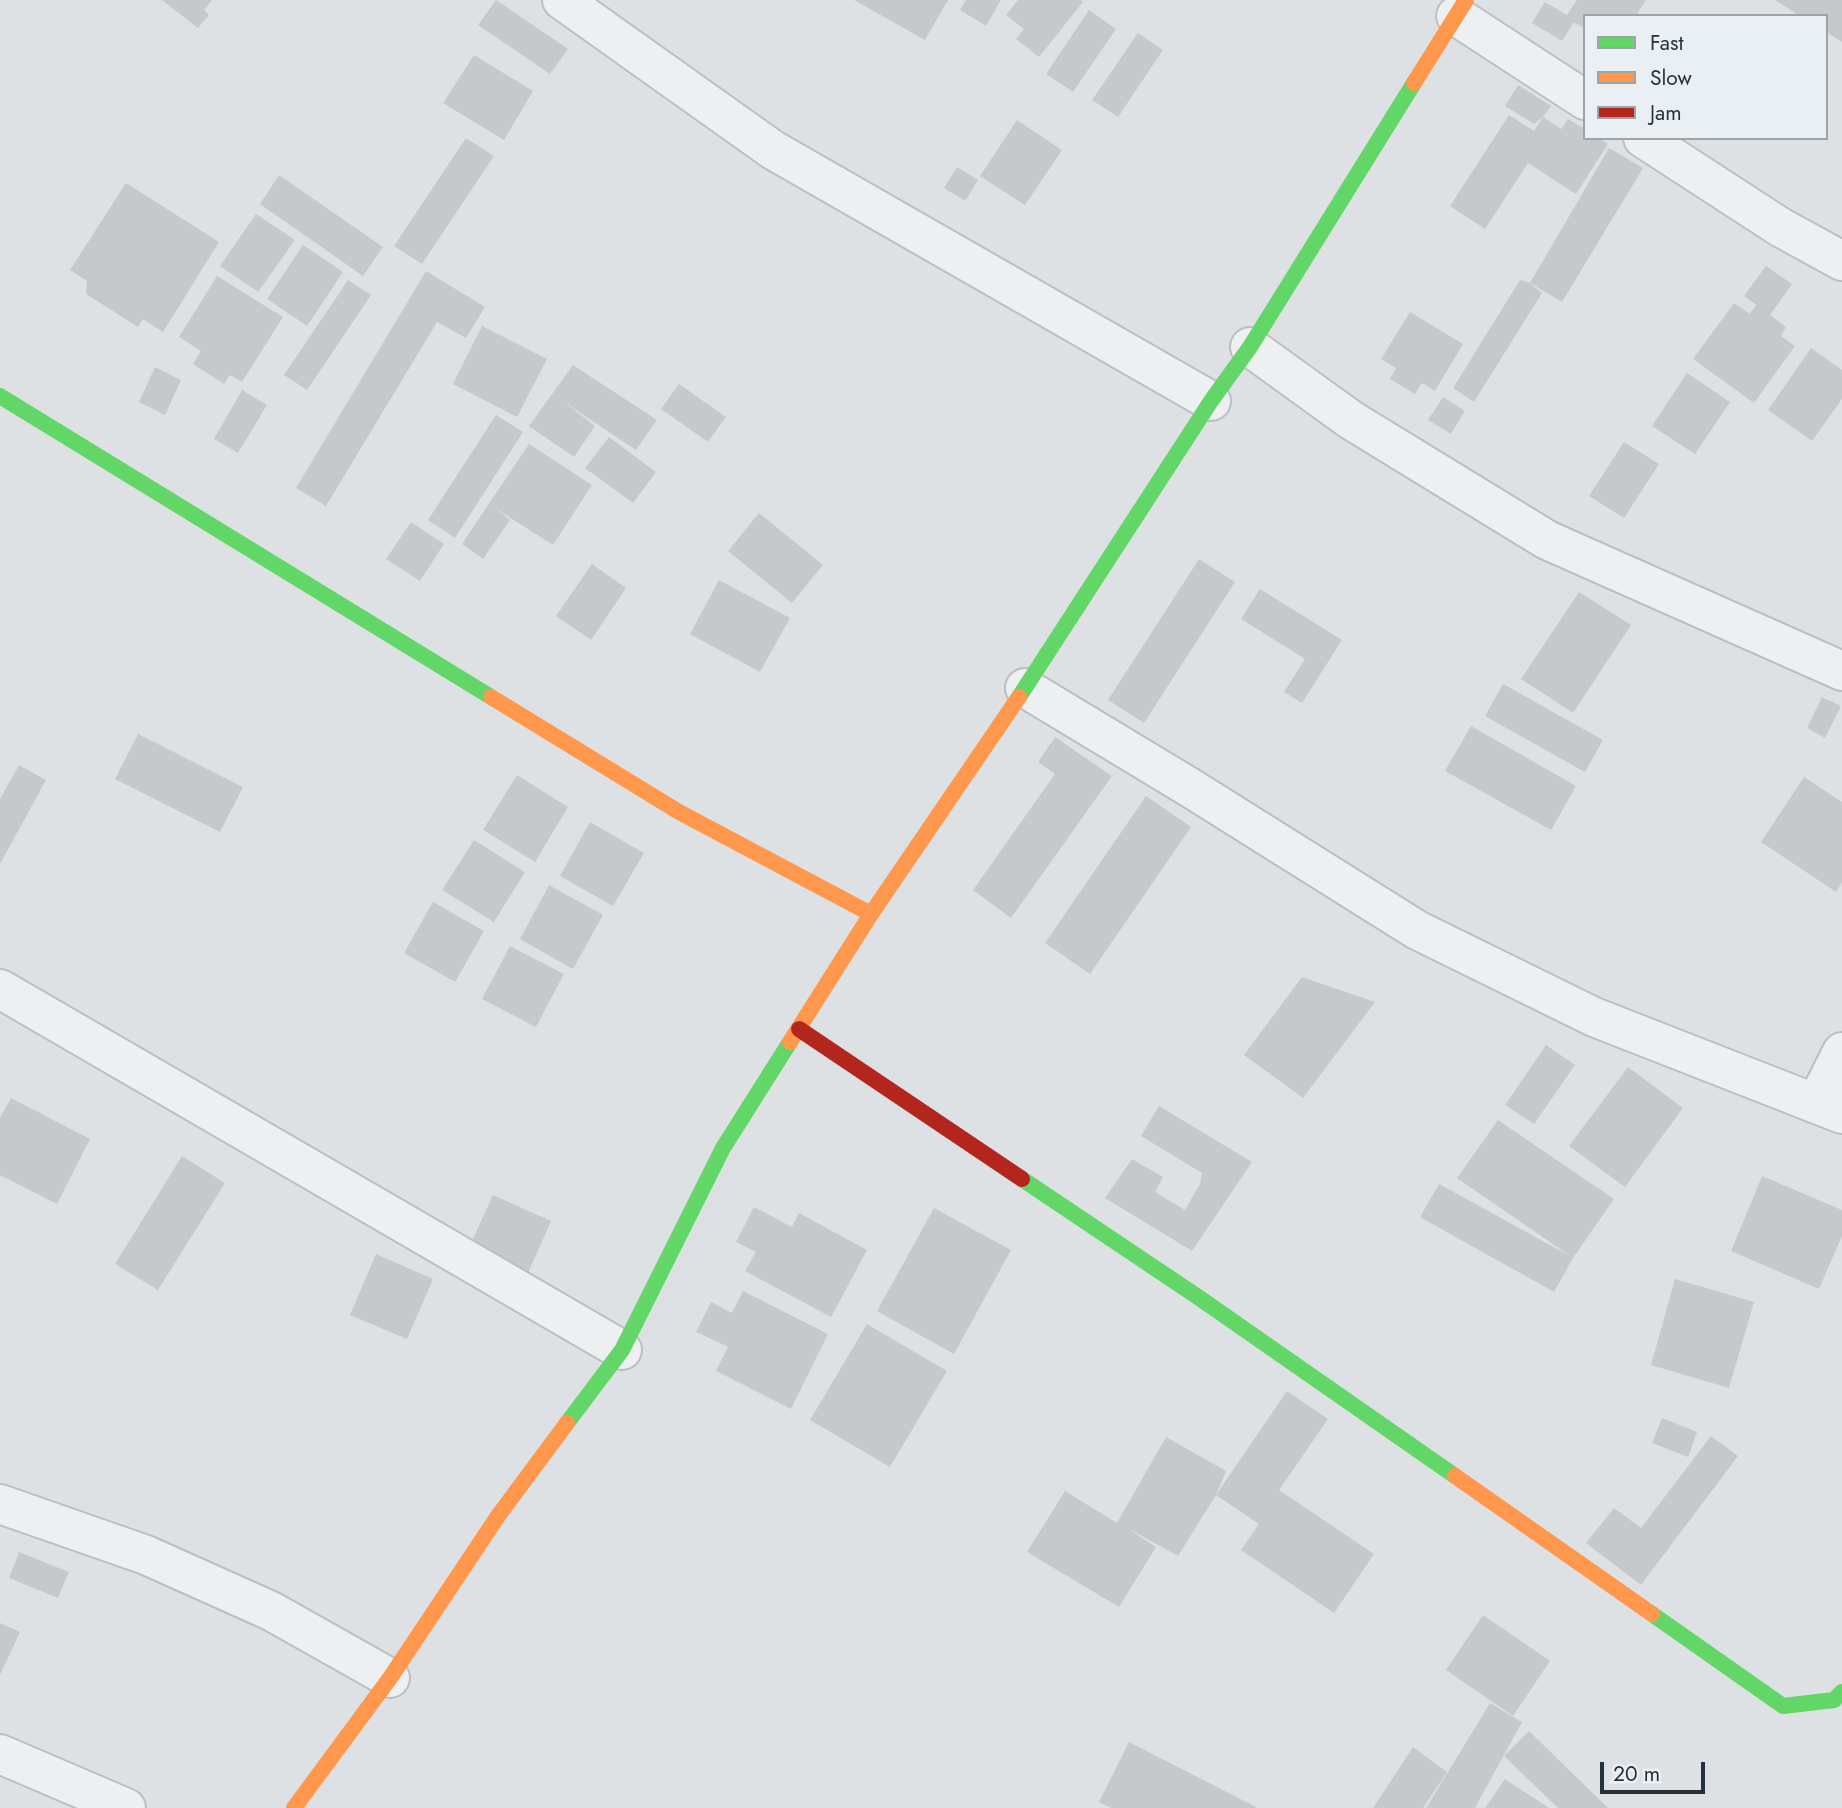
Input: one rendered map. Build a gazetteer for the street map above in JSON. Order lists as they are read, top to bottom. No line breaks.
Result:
{"legend":["Fast","Slow","Jam"],"scale_bar":"20 m"}
